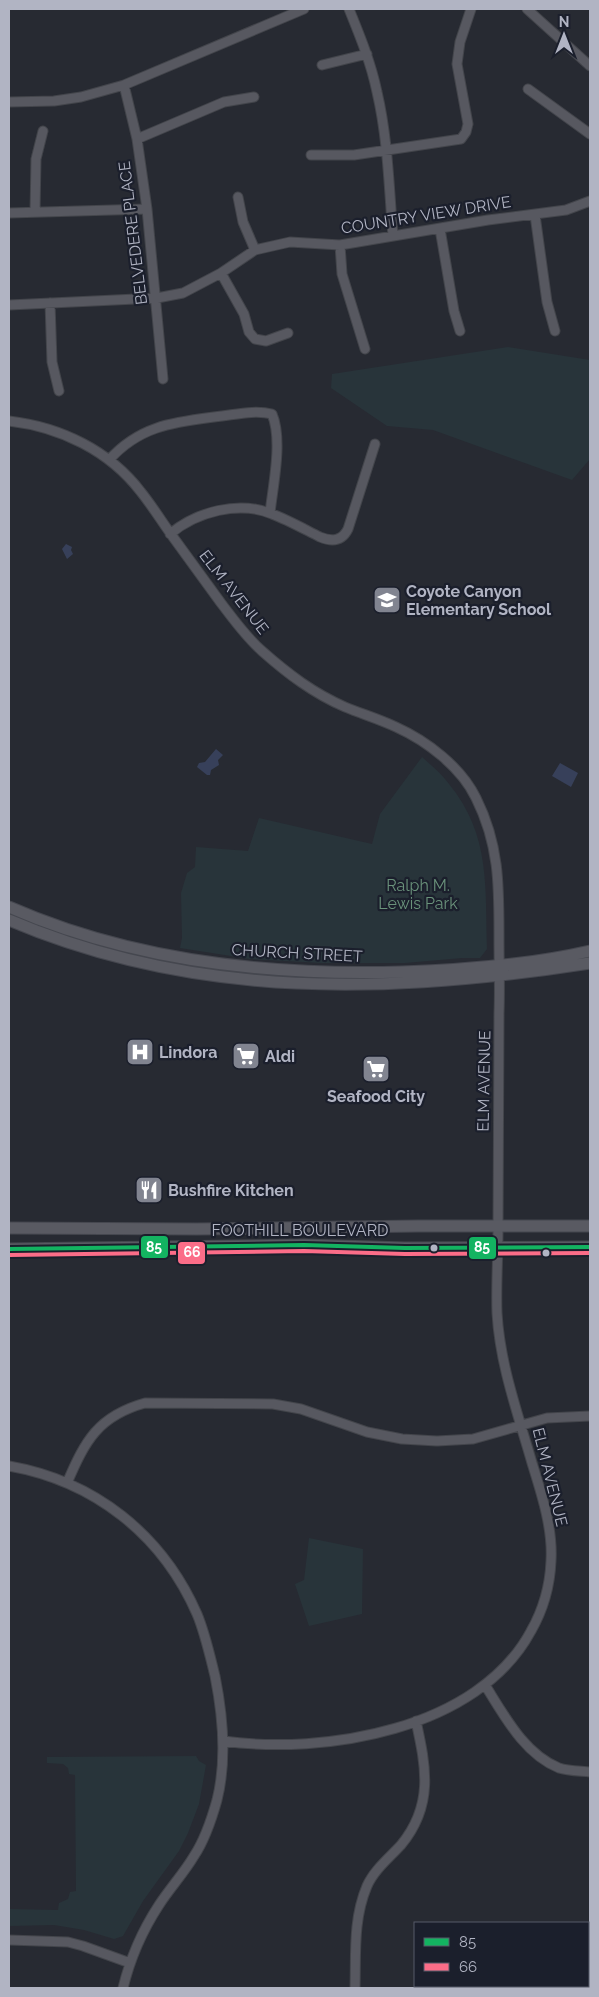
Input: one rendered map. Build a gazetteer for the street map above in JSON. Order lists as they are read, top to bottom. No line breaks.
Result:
{"streets":{"main road":["CHURCH STREET","FOOTHILL BOULEVARD"],"street":["COUNTRY VIEW DRIVE","BELVEDERE PLACE","ELM AVENUE"]},"crossings":[["COUNTRY VIEW DRIVE","BELVEDERE PLACE"],["ELM AVENUE","CHURCH STREET"],["ELM AVENUE","FOOTHILL BOULEVARD"]],"parks":["Ralph M. Lewis Park"],"places":{"school or university":["Coyote Canyon Elementary School"],"hospital":["Lindora"],"supermarket":["Aldi","Seafood City"],"restaurant":["Bushfire Kitchen"]},"lines":["transit line 85","transit line 66"],"legend":["85","66"],"north":"top"}
